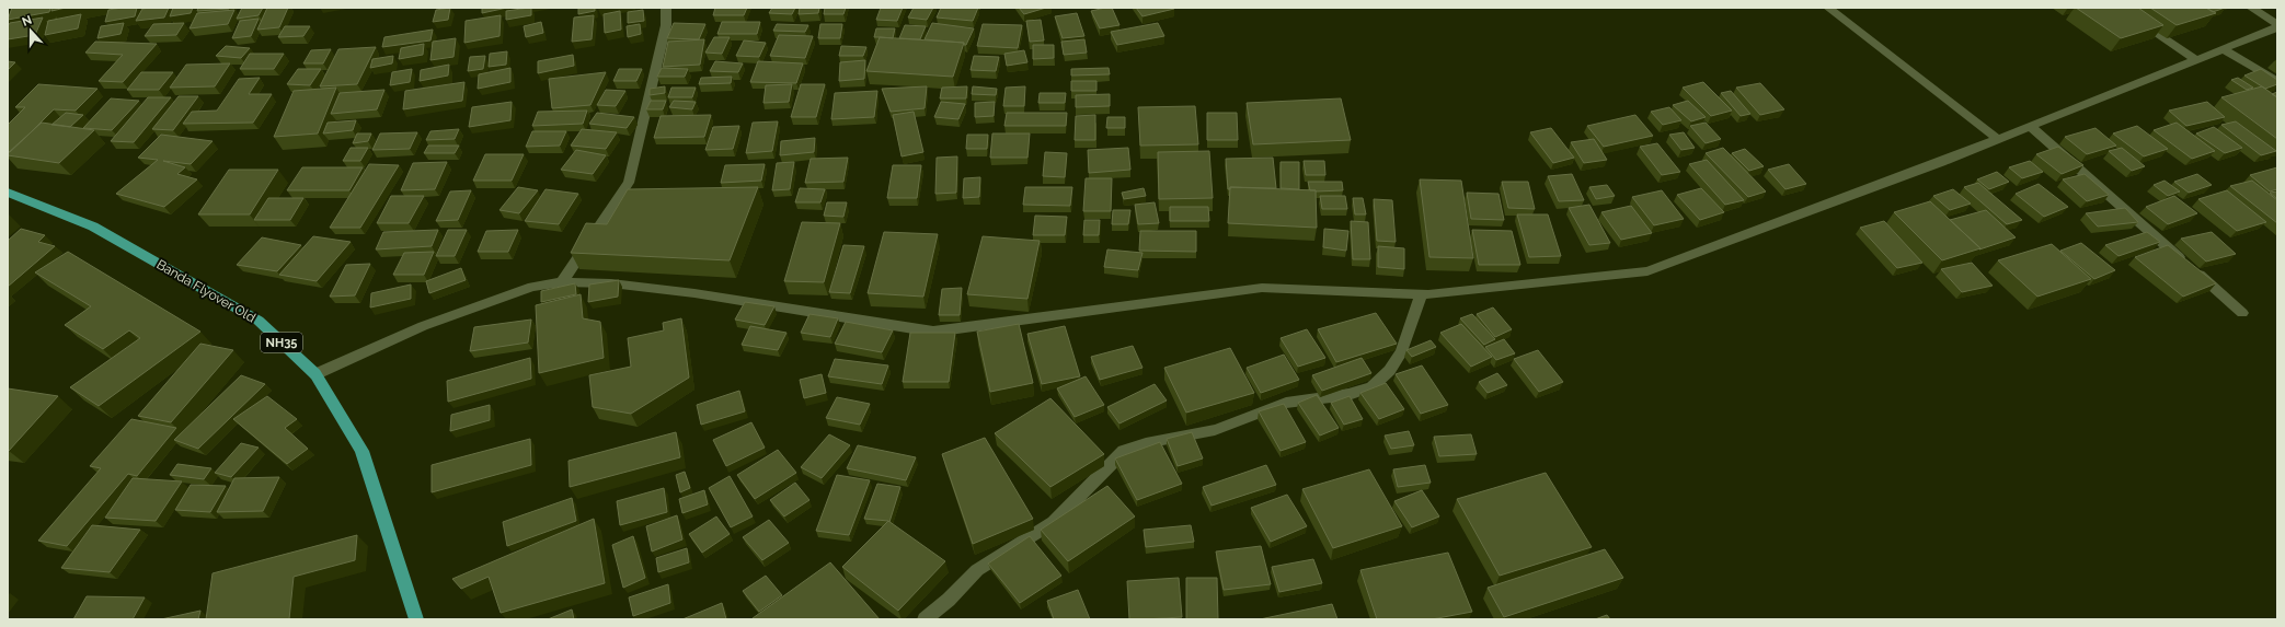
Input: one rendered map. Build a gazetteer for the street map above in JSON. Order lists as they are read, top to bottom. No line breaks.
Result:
{"streets":{"highway":["Banda Flyover Old","NH35"]},"north":"top"}
